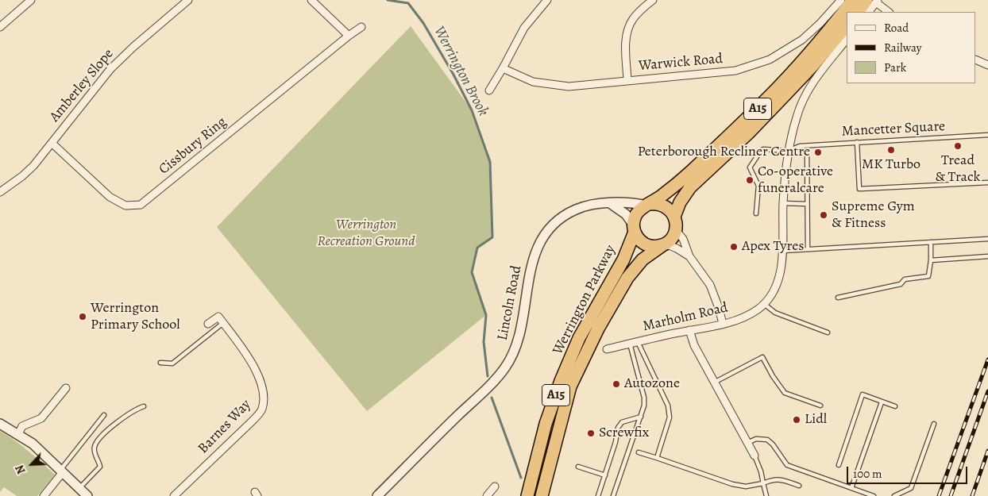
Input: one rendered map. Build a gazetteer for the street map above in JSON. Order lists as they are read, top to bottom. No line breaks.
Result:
{"streets":{"highway":["A15","Werrington Parkway"],"street":["Warwick Road","Amberley Slope","Cissbury Ring","Lincoln Road","Marholm Road","Barnes Way"],"lane":["Mancetter Square"]},"crossings":[["Amberley Slope","Cissbury Ring"],["A15","Werrington Parkway"],["A15","Lincoln Road"],["Mancetter Square","Marholm Road"],["Werrington Parkway","Lincoln Road"]],"water":["Werrington Brook"],"parks":["Werrington Recreation Ground"],"places":["Tread & Track","MK Turbo","Peterborough Recliner Centre","Co-operative funeralcare","Supreme Gym & Fitness","Apex Tyres","Werrington Primary School","Autozone","Lidl","Screwfix"],"legend":["Road","Railway","Park"],"scale_bar":"100 m","north":"bottom left"}
